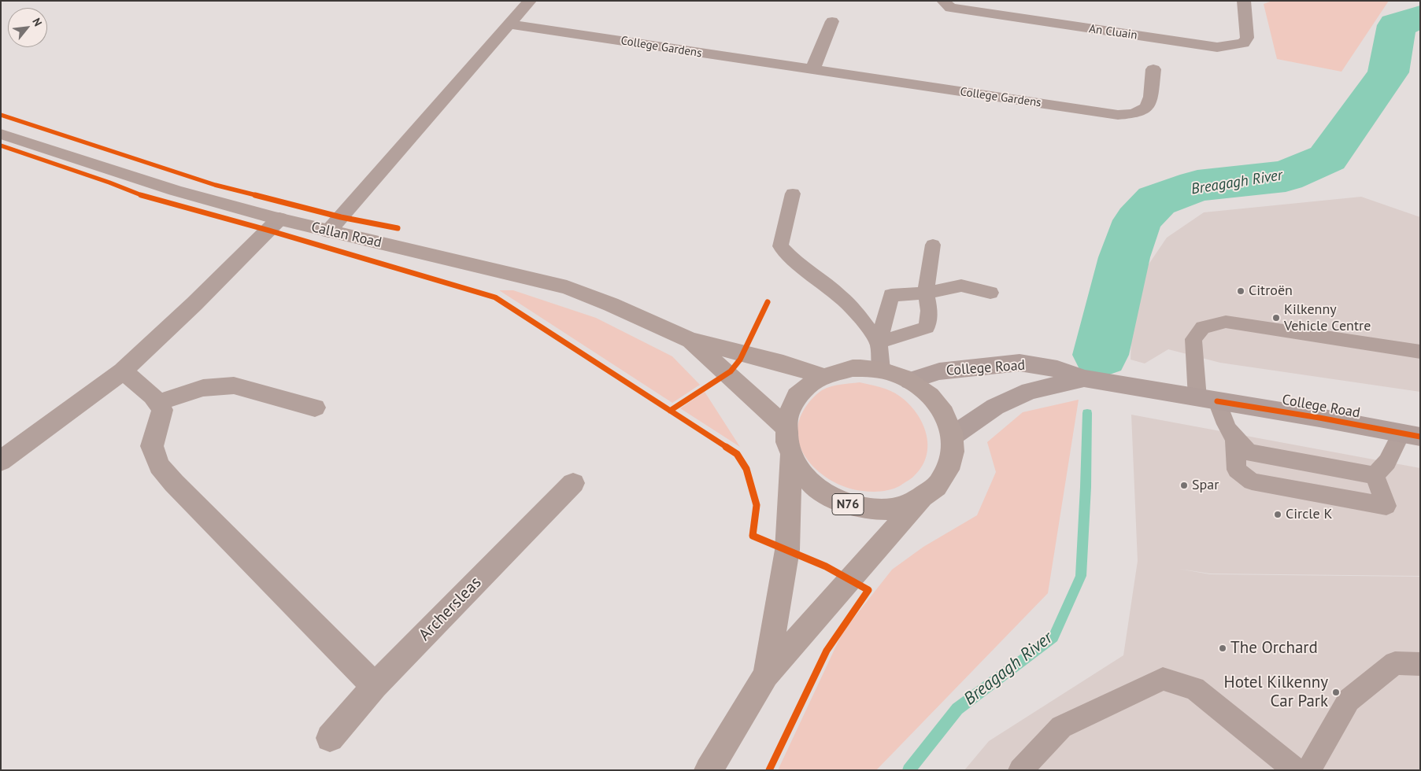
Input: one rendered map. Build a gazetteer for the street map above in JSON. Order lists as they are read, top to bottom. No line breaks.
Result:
{"streets":{"main road":["Callan Road","College Road","N76"],"street":["An Cluain","College Gardens","Archersleas"]},"crossings":[["Callan Road","N76"],["College Road","N76"]],"water":["Breagagh River"],"places":["Citroën","Kilkenny Vehicle Centre","Spar","Circle K","The Orchard","Hotel Kilkenny Car Park"],"north":"top right"}
